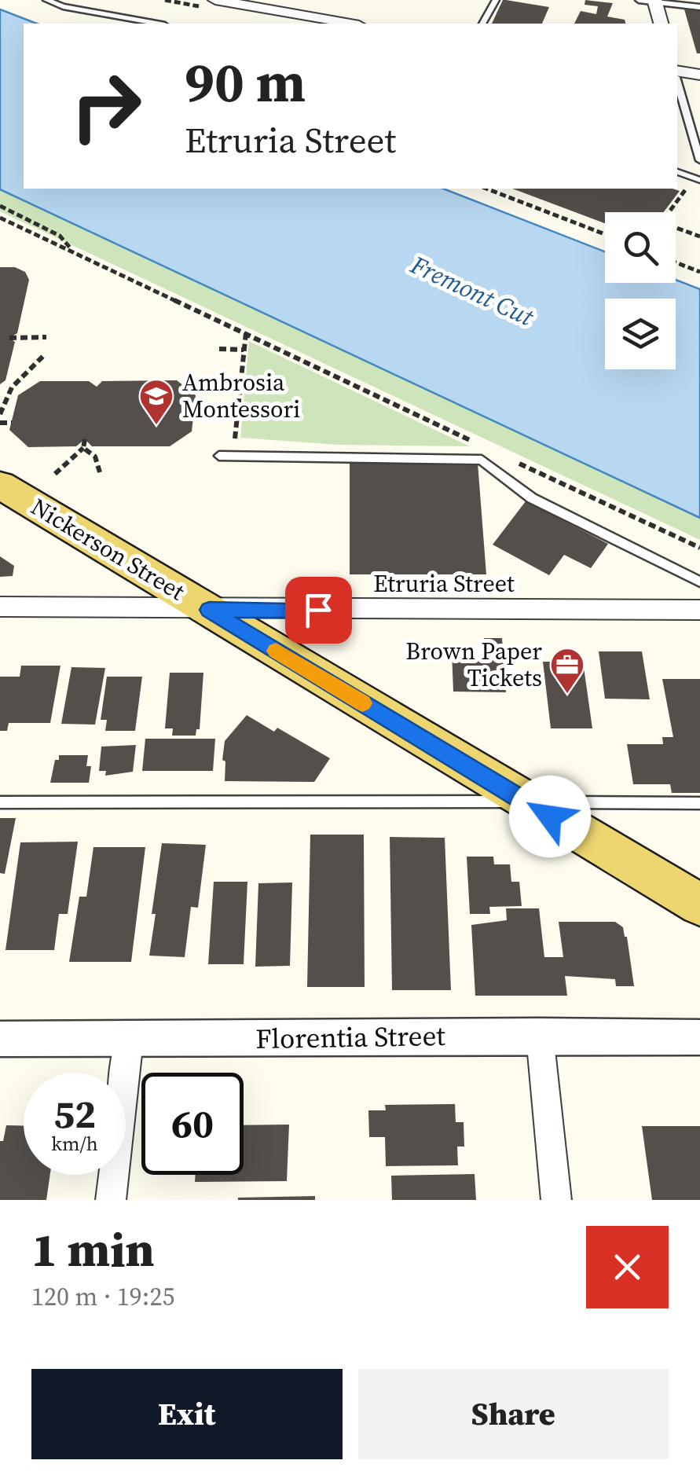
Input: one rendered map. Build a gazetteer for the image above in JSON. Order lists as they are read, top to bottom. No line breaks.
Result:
{"streets":{"main road":["Nickerson Street"],"street":["Etruria Street","Florentia Street"]},"crossings":[["Nickerson Street","Etruria Street"]],"water":["Fremont Cut"],"places":{"school or university":["Ambrosia Montessori"],"office":["Brown Paper Tickets"]},"page":{"turn":["90 m","Etruria Street"],"speed":"52 km/h","limit":"60","heading":["1 min","120 m · 19:25"],"buttons":["Exit","Share"]}}
